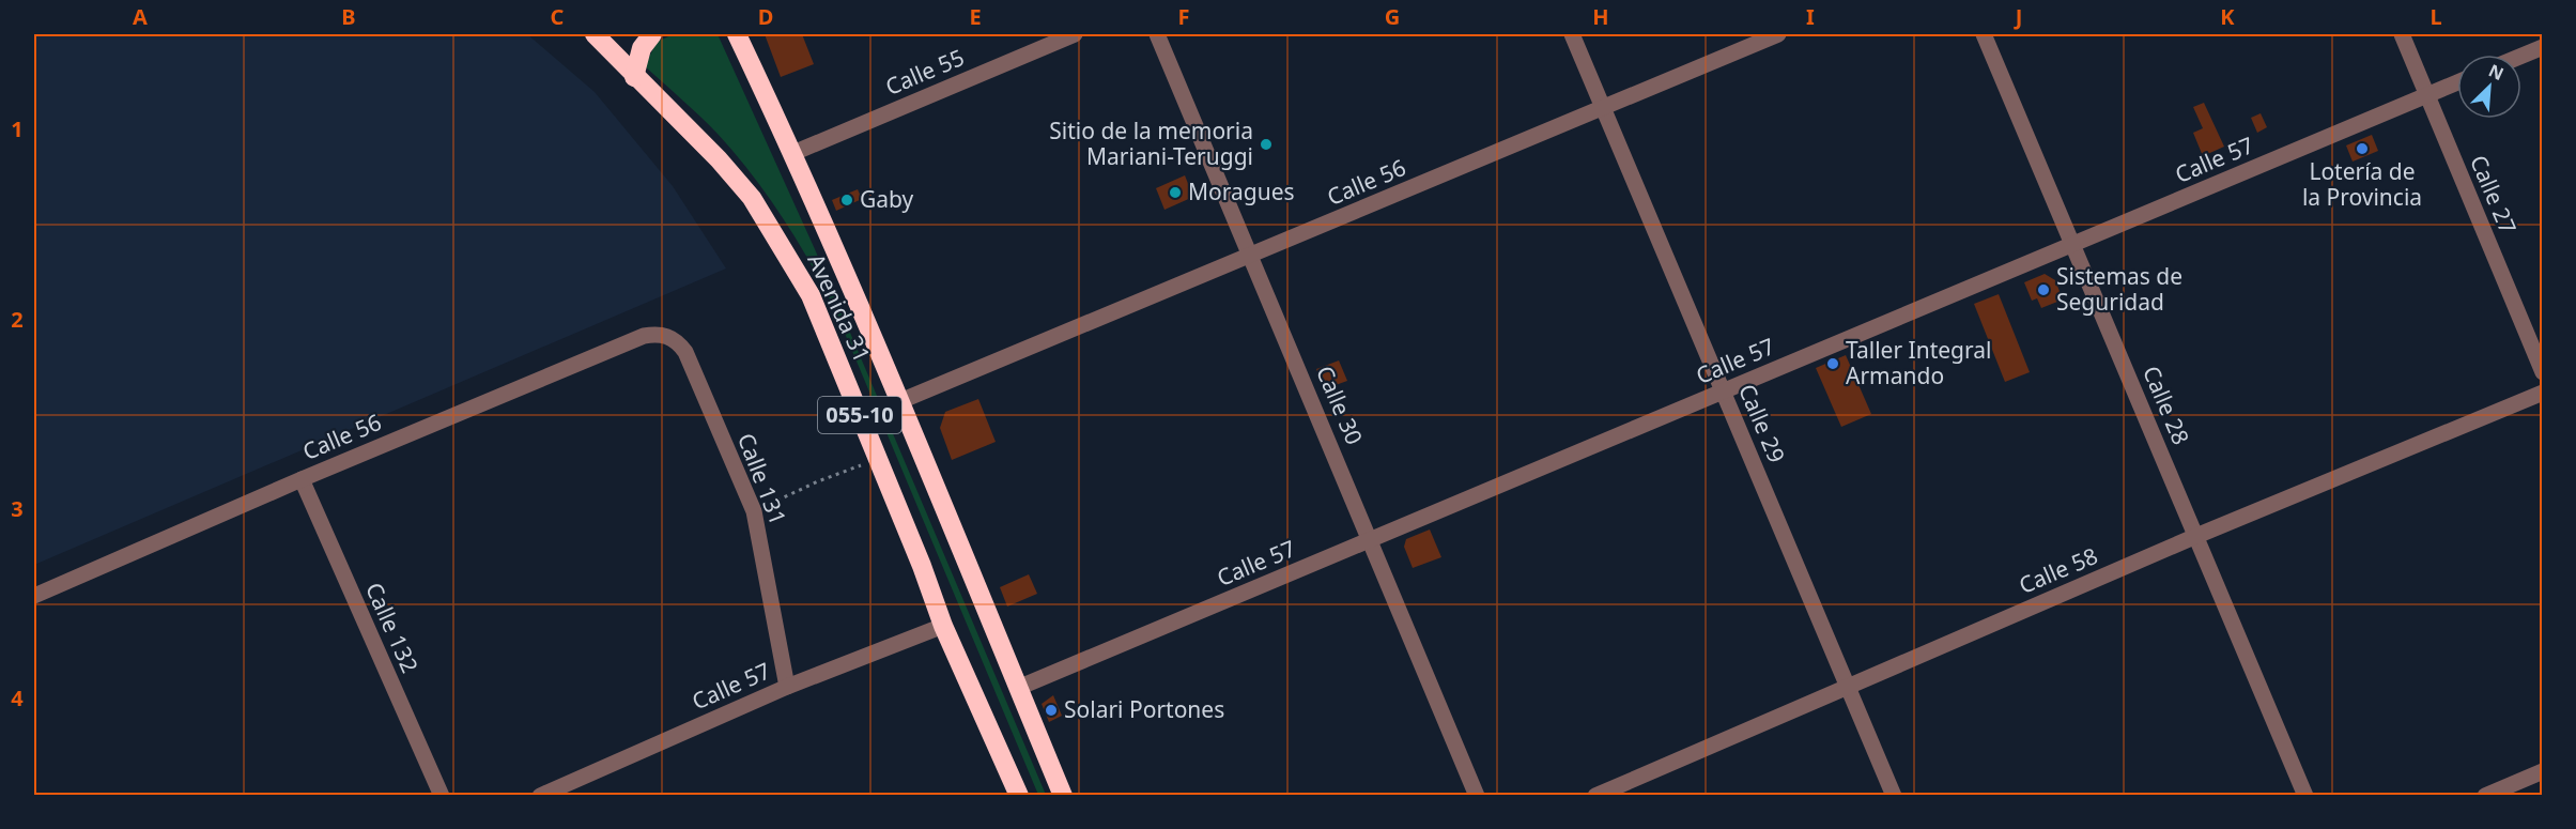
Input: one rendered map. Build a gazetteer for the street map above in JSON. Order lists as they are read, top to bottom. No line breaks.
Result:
{"streets":{"highway":["Avenida 31","055-10"],"street":["Calle 55","Calle 57","Calle 56","Calle 27","Calle 30","Calle 28","Calle 29","Calle 131","Calle 58","Calle 132"]},"crossings":[["Calle 55","Avenida 31"],["Calle 57","Calle 27"],["Calle 57","Avenida 31"],["Calle 57","Calle 30"],["Calle 57","Calle 28"],["Calle 57","Calle 29"],["Calle 57","Calle 131"],["Calle 56","Avenida 31"],["Calle 56","Calle 30"],["Calle 56","Calle 29"],["Calle 56","Calle 131"],["Calle 56","Calle 132"],["Calle 28","Calle 58"],["Calle 29","Calle 58"]],"places":["Sitio de la memoria Mariani-Teruggi","Lotería de la Provincia","Moragues","Gaby","Sistemas de Seguridad","Taller Integral Armando","Solari Portones"],"north":"top right","grid":{"columns":["A","B","C","D","E","F","G","H","I","J","K","L"],"rows":["1","2","3","4"]}}
